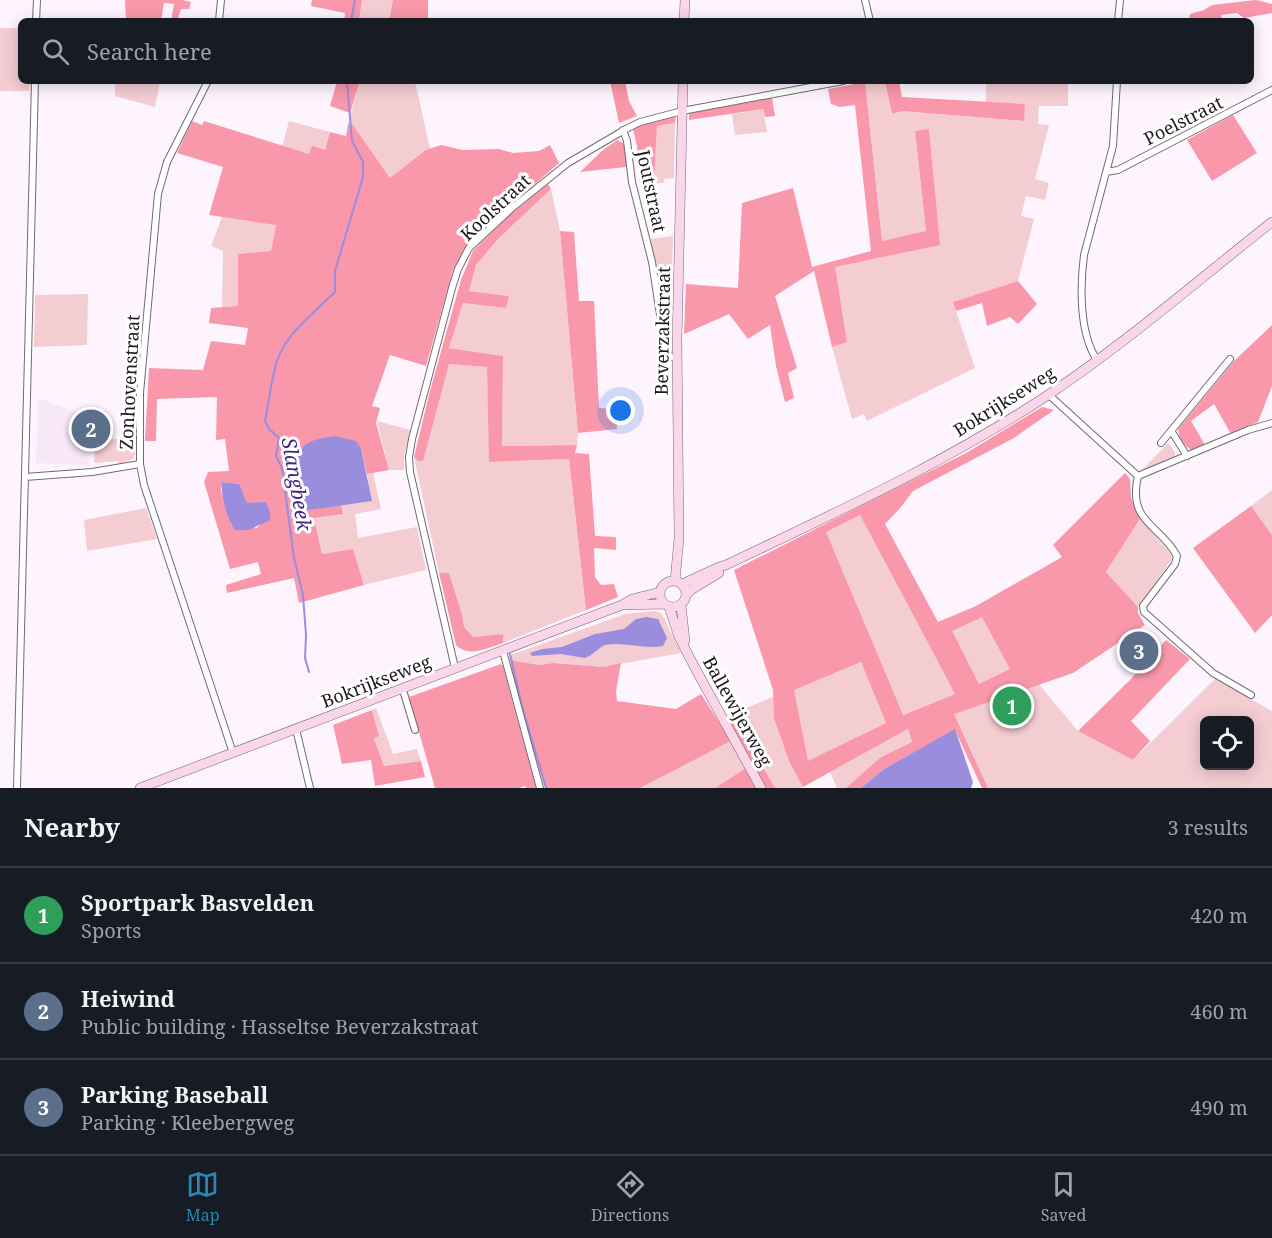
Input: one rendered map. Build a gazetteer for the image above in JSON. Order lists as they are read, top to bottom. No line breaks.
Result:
{"streets":{"street":["Poelstraat","Joutstraat","Koolstraat","Beverzakstraat","Zonhovenstraat","Bokrijkseweg","Ballewijerweg"]},"crossings":[["Joutstraat","Koolstraat"],["Joutstraat","Beverzakstraat"],["Koolstraat","Beverzakstraat"],["Koolstraat","Bokrijkseweg"],["Beverzakstraat","Bokrijkseweg"],["Beverzakstraat","Ballewijerweg"],["Zonhovenstraat","Bokrijkseweg"],["Bokrijkseweg","Ballewijerweg"]],"water":["Slangbeek"],"page":{"search":"Search here","pins":["2","3","1"],"heading":["Nearby","3 results"],"list":[{"mark":"1","name":"Sportpark Basvelden","note":"Sports","value":"420 m"},{"mark":"2","name":"Heiwind","note":"Public building · Hasseltse Beverzakstraat","value":"460 m"},{"mark":"3","name":"Parking Baseball","note":"Parking · Kleebergweg","value":"490 m"}],"nav":["Map","Directions","Saved"]}}
